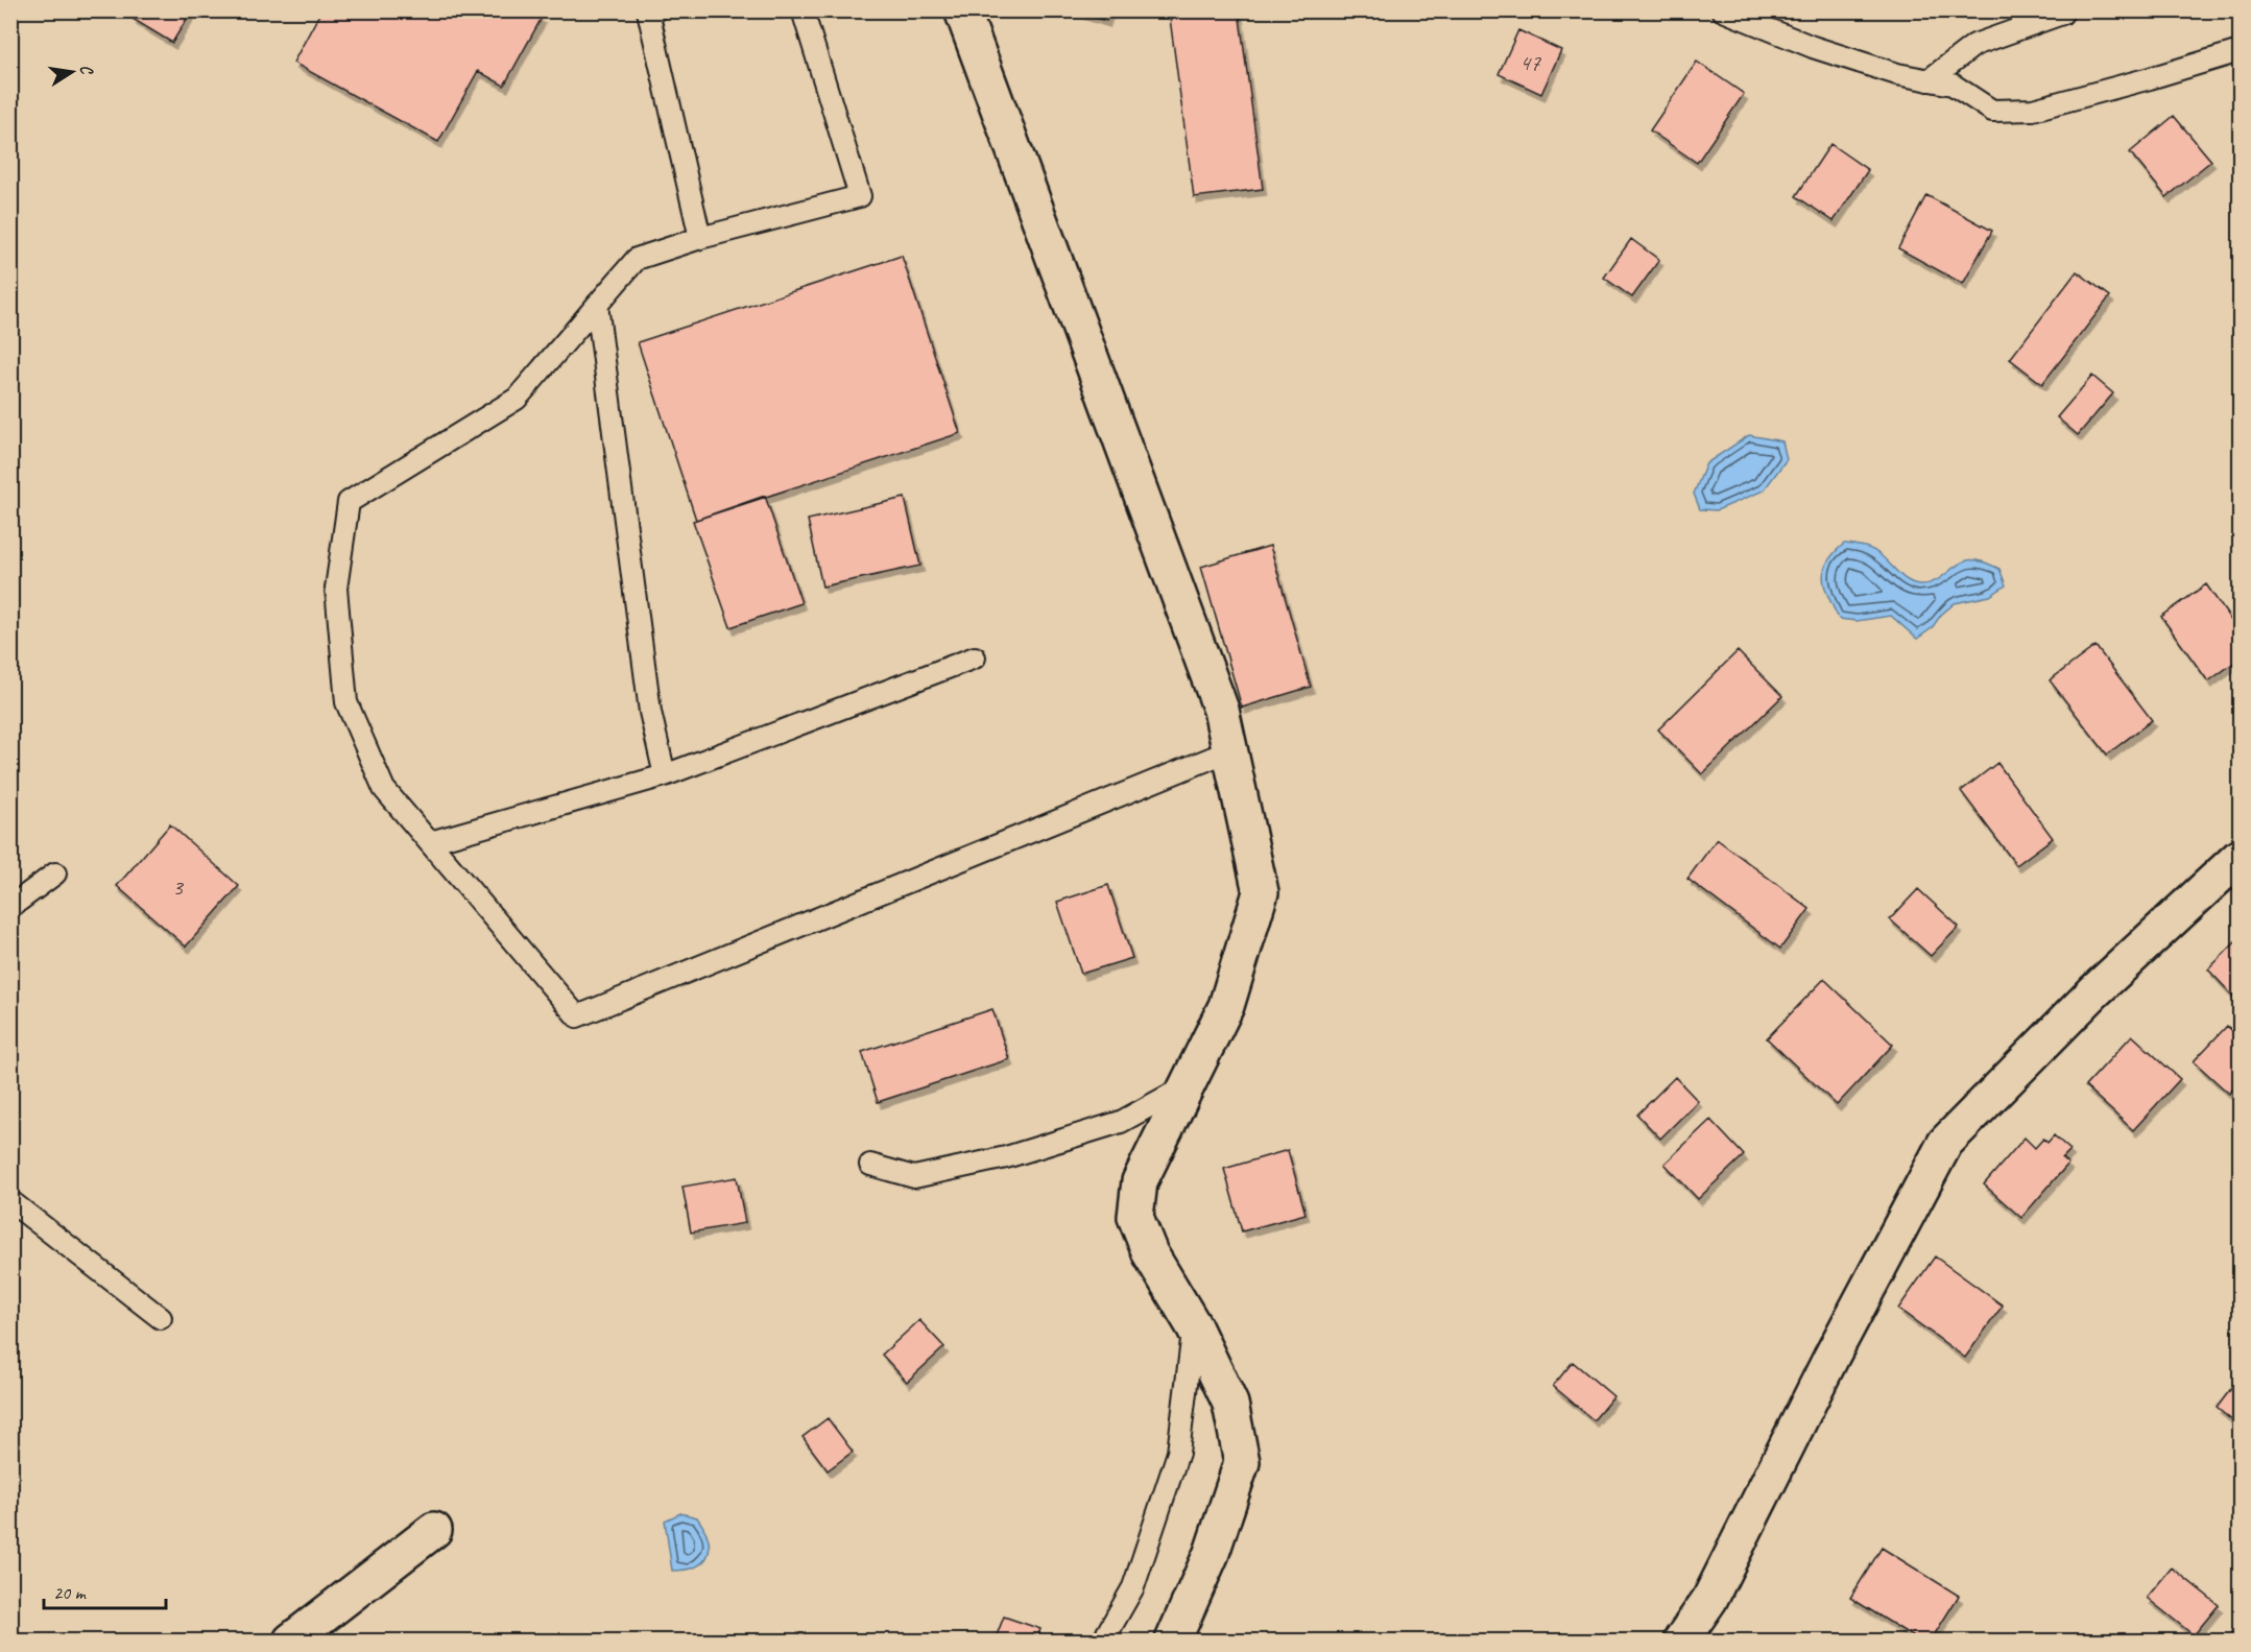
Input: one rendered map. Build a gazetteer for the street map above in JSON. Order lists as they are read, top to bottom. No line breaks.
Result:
{"house_numbers":["47","3"],"scale_bar":"20 m","north":"right"}
